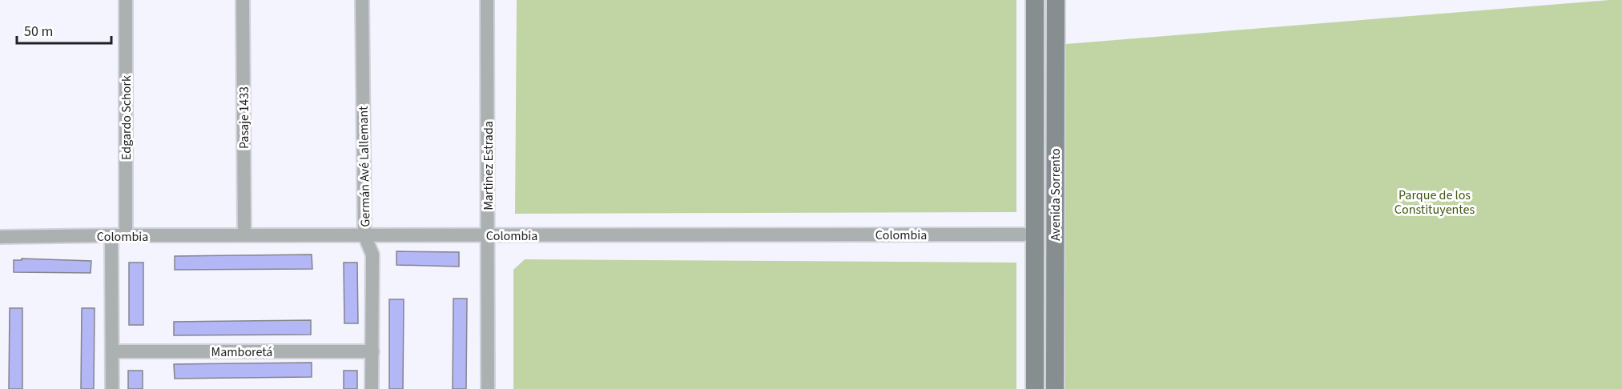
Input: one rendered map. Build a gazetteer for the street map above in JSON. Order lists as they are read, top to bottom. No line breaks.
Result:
{"streets":{"main road":["Avenida Sorrento"],"street":["Edgardo Schork","Pasaje 1433","Martinez Estrada","Germán Avé Lallemant","Colombia","Mamboretá"]},"crossings":[["Edgardo Schork","Colombia"],["Pasaje 1433","Colombia"],["Martinez Estrada","Colombia"],["Germán Avé Lallemant","Colombia"],["Germán Avé Lallemant","Mamboretá"]],"parks":["Parque de los Constituyentes"],"scale_bar":"50 m"}
